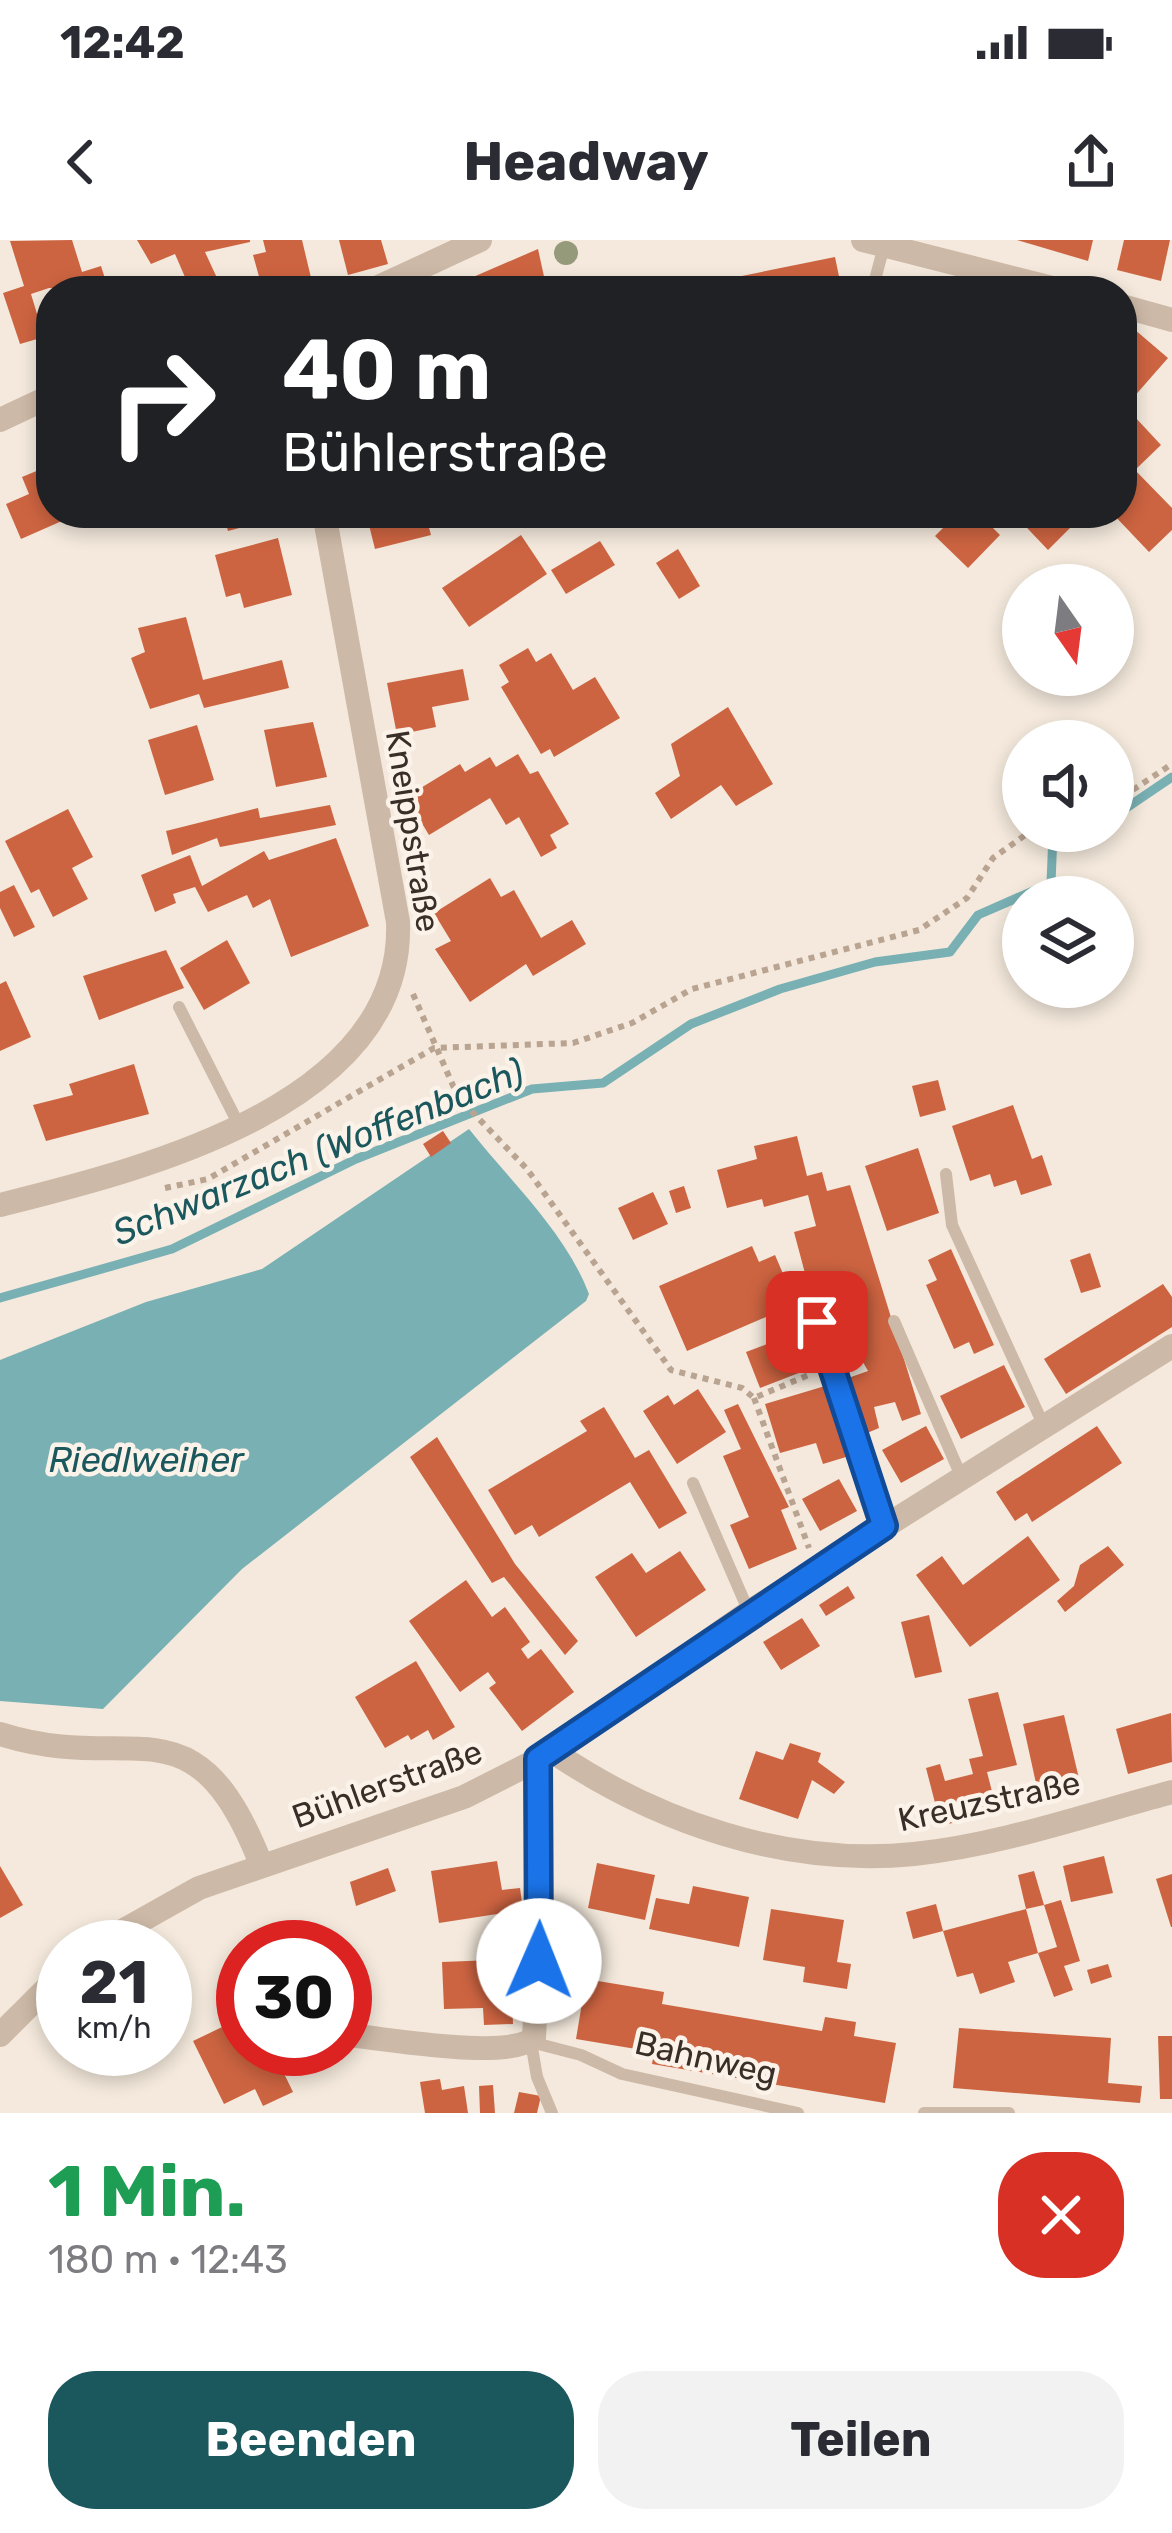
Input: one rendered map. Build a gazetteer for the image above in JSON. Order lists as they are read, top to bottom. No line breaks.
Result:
{"streets":{"street":["Kneippstraße","Bühlerstraße","Kreuzstraße","Bahnweg"]},"crossings":[["Bühlerstraße","Kreuzstraße"]],"water":["Schwarzach (Woffenbach)","Riedlweiher"],"north":"bottom","page":{"status":"12:42","header":"Headway","turn":["40 m","Bühlerstraße"],"speed":"21 km/h","limit":"30","heading":["1 Min.","180 m · 12:43"],"buttons":["Beenden","Teilen"]}}
